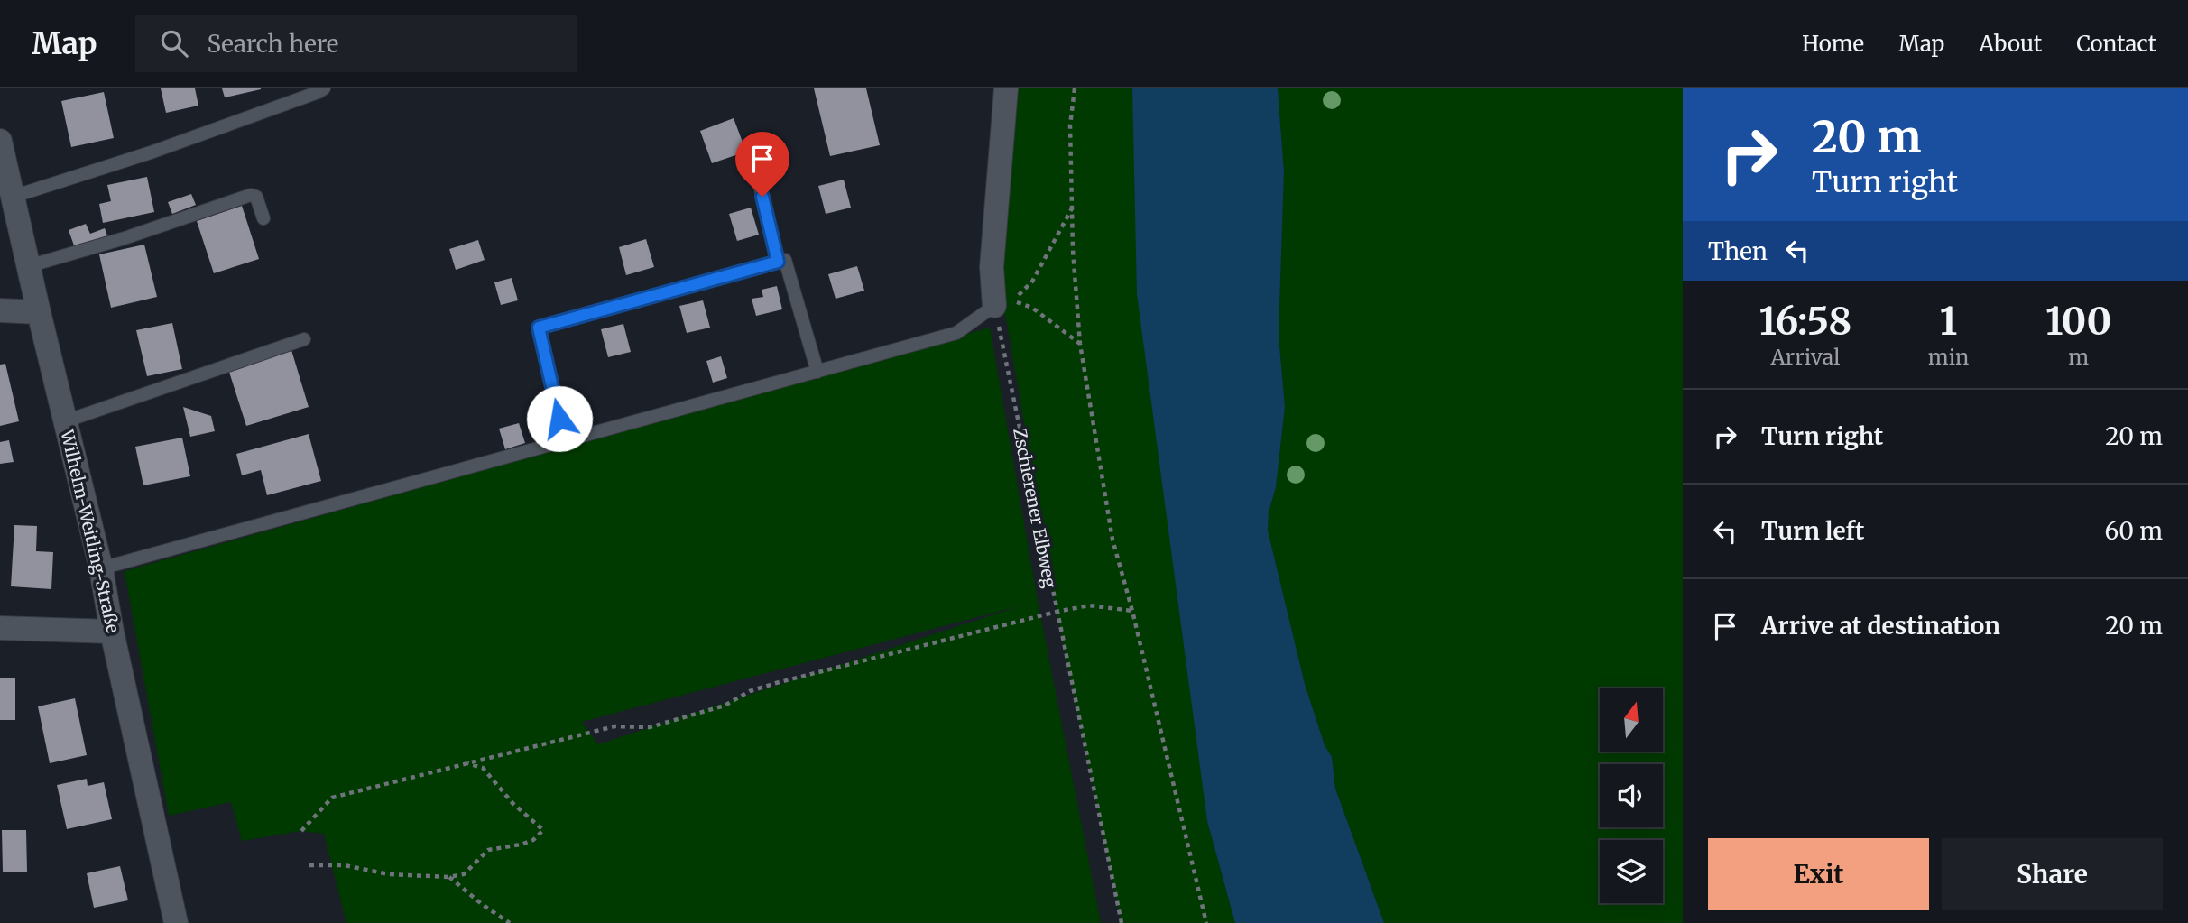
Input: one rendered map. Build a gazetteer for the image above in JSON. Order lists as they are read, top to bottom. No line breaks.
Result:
{"streets":{"street":["Wilhelm-Weitling-Straße"],"path":["Zschierener Elbweg"]},"north":"top","page":{"header":"Map","search":"Search here","nav":["Home","Map","About","Contact"],"turn":["20 m","Turn right"],"then":"Then","eta":["16:58","Arrival","1","min","100","m"],"list":[{"name":"Turn right","value":"20 m"},{"name":"Turn left","value":"60 m"},{"name":"Arrive at destination","value":"20 m"}],"buttons":["Exit","Share"]}}
